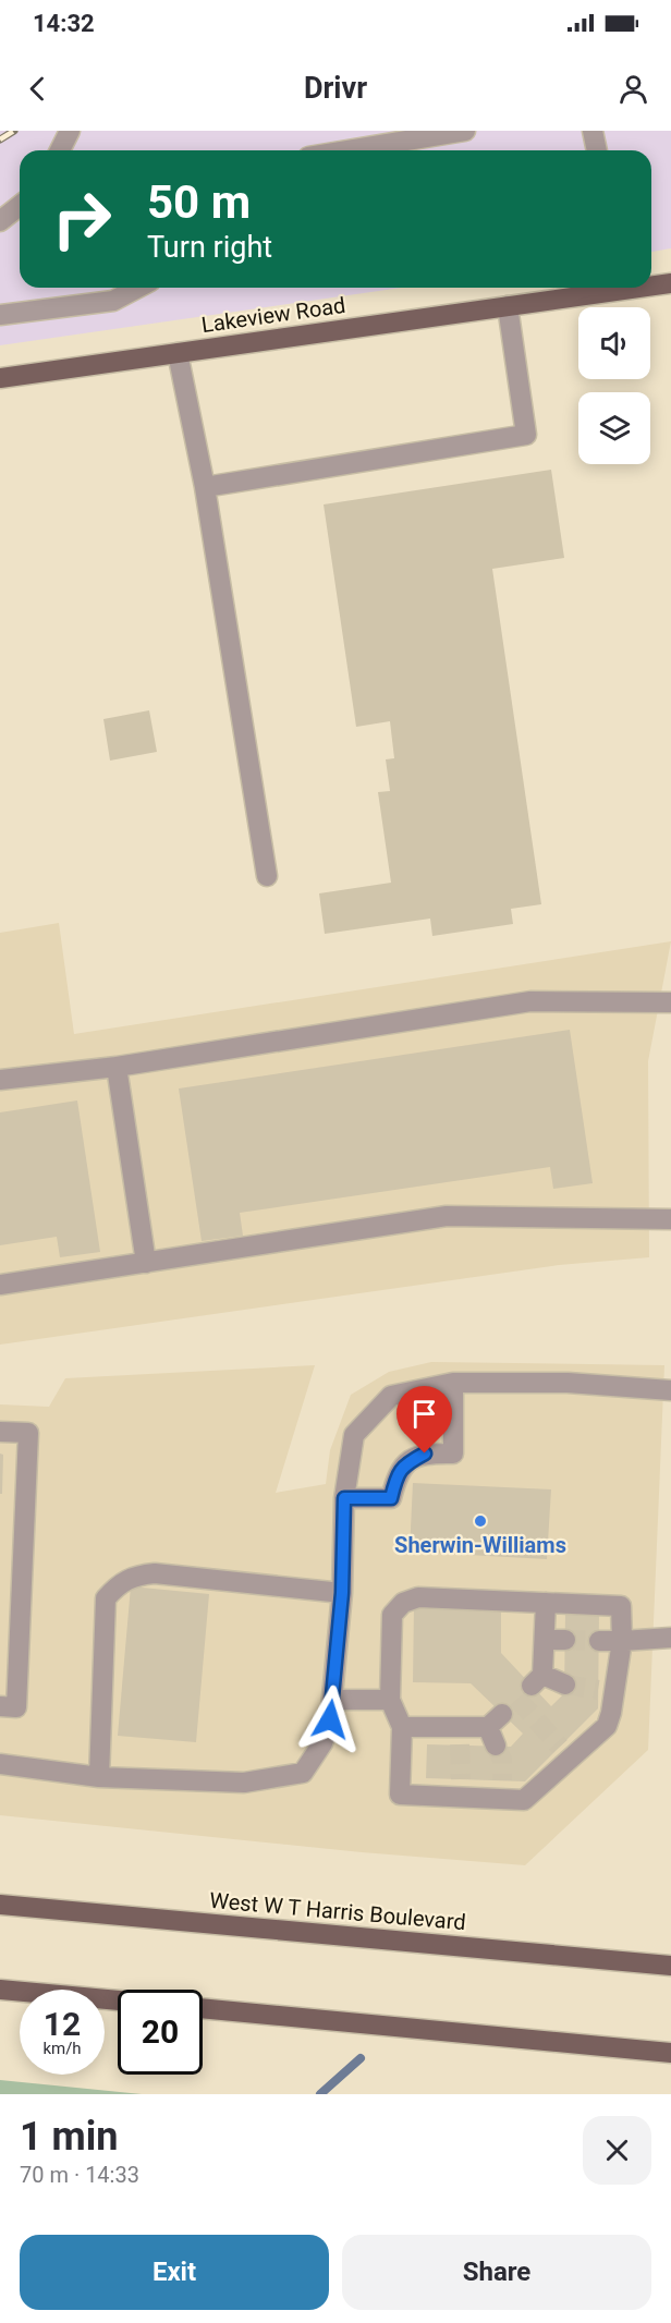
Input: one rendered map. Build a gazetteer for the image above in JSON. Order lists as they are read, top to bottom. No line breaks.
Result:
{"streets":{"main road":["Lakeview Road","West W T Harris Boulevard"]},"places":["Sherwin-Williams"],"page":{"status":"14:32","header":"Drivr","turn":["50 m","Turn right"],"speed":"12 km/h","limit":"20","heading":["1 min","70 m · 14:33"],"buttons":["Exit","Share"]}}
